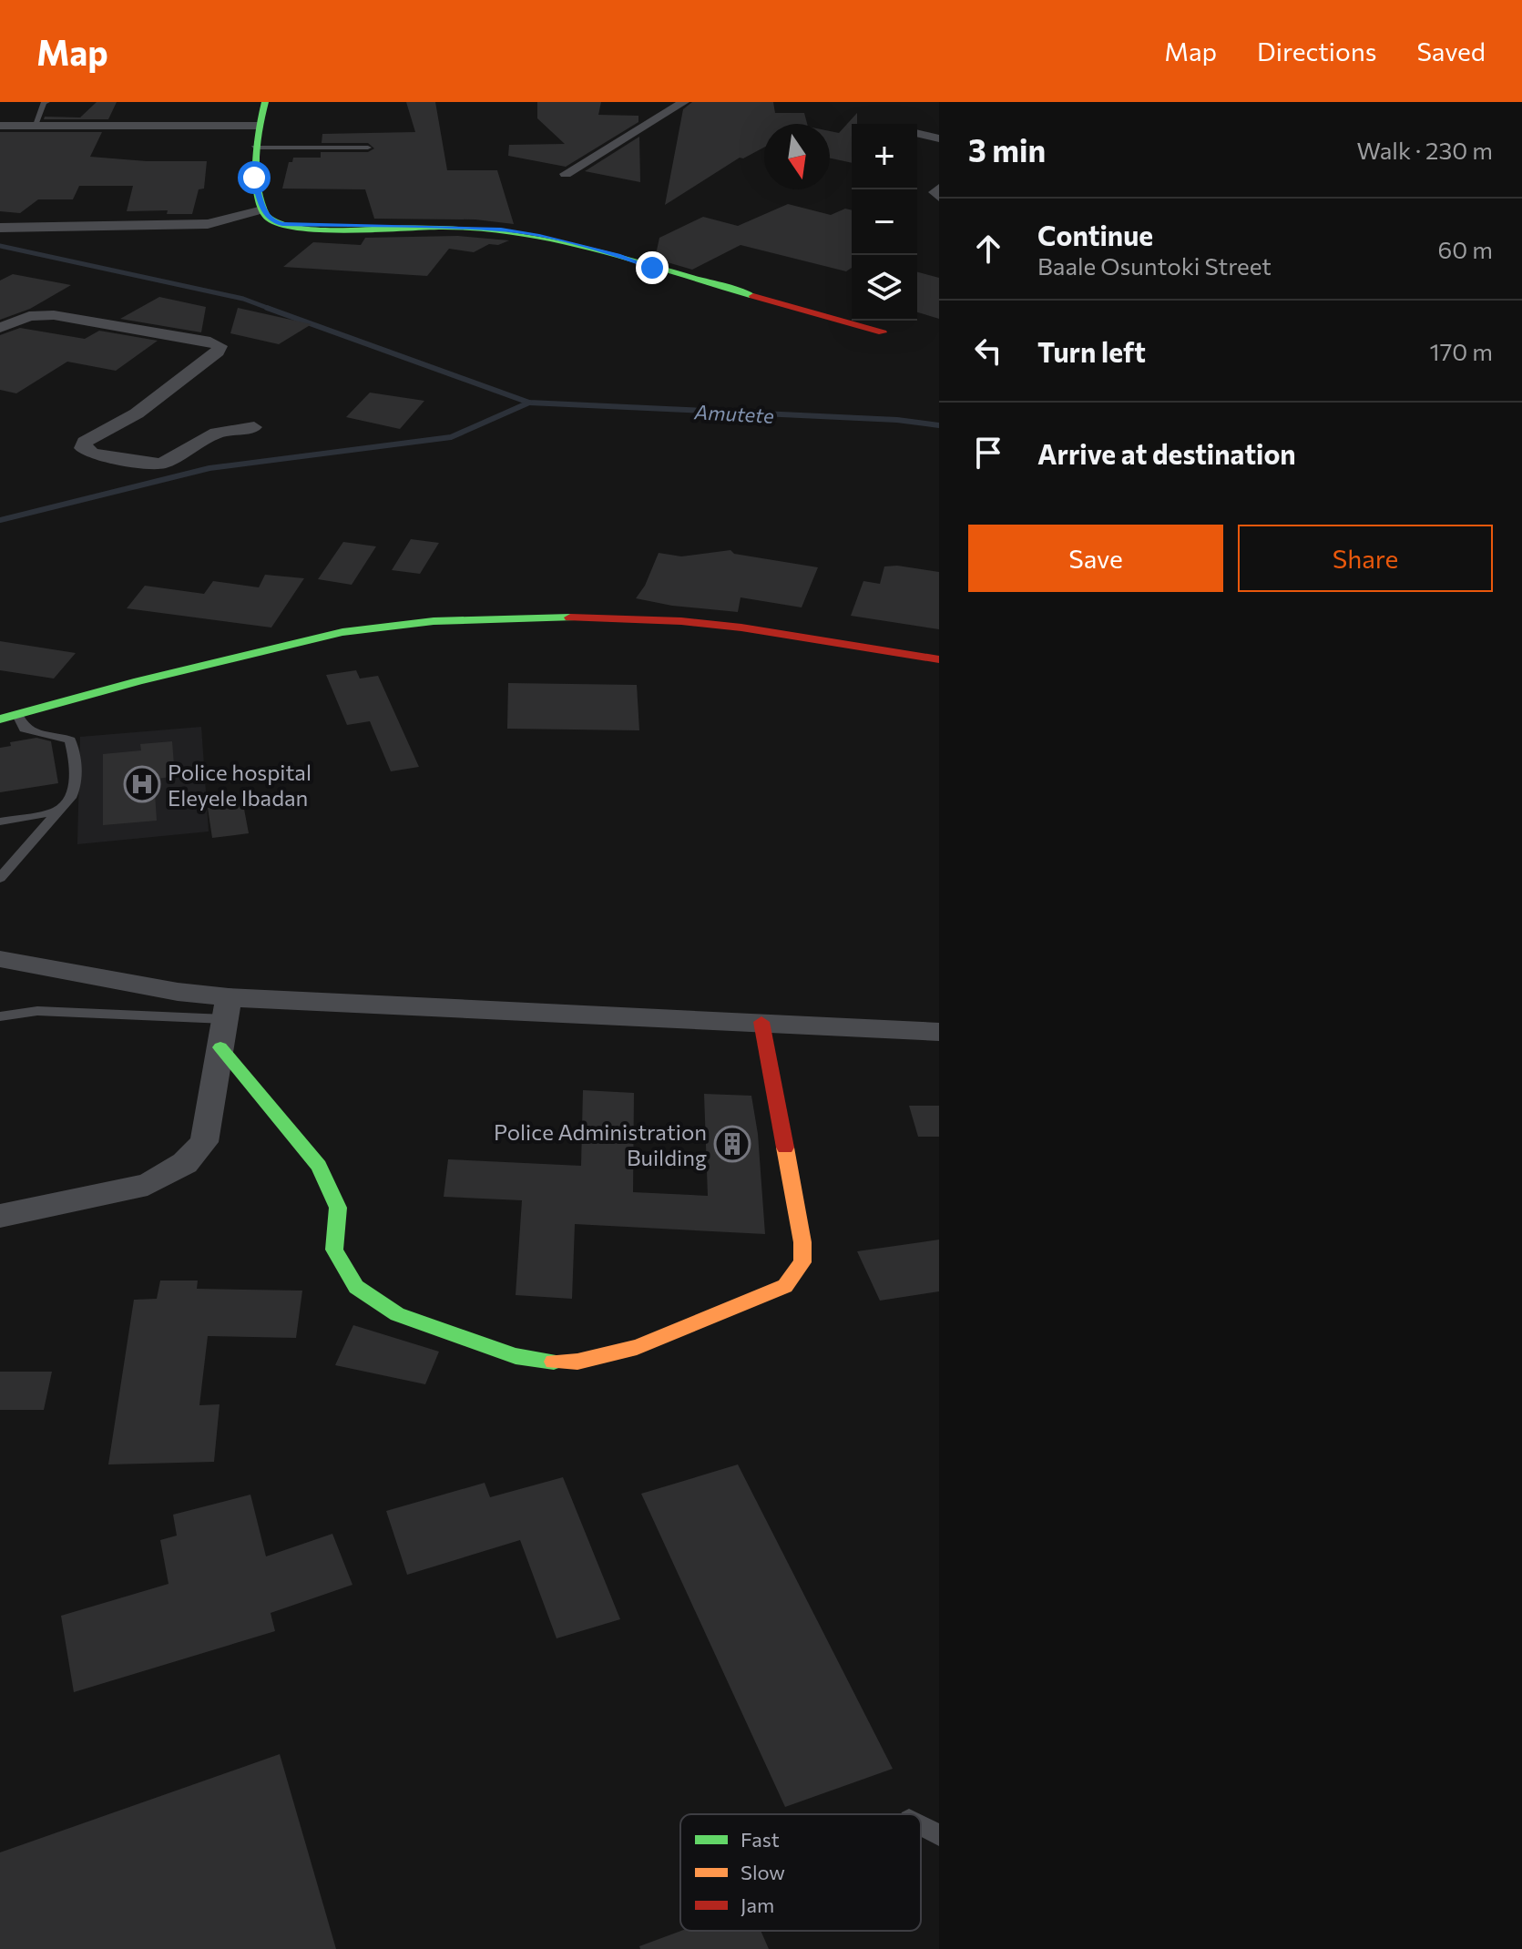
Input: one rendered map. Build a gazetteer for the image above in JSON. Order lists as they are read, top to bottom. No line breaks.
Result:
{"water":["Amutete"],"places":{"hospital":["Police hospital Eleyele Ibadan"],"building":["Police Administration Building"]},"legend":["Fast","Slow","Jam"],"north":"bottom","page":{"header":"Map","nav":["Map","Directions","Saved"],"heading":["3 min","Walk · 230 m"],"map_buttons":["+","−"],"list":[["Continue","Baale Osuntoki Street","60 m"],["Turn left","170 m"],"Arrive at destination"],"buttons":["Save","Share"]}}
